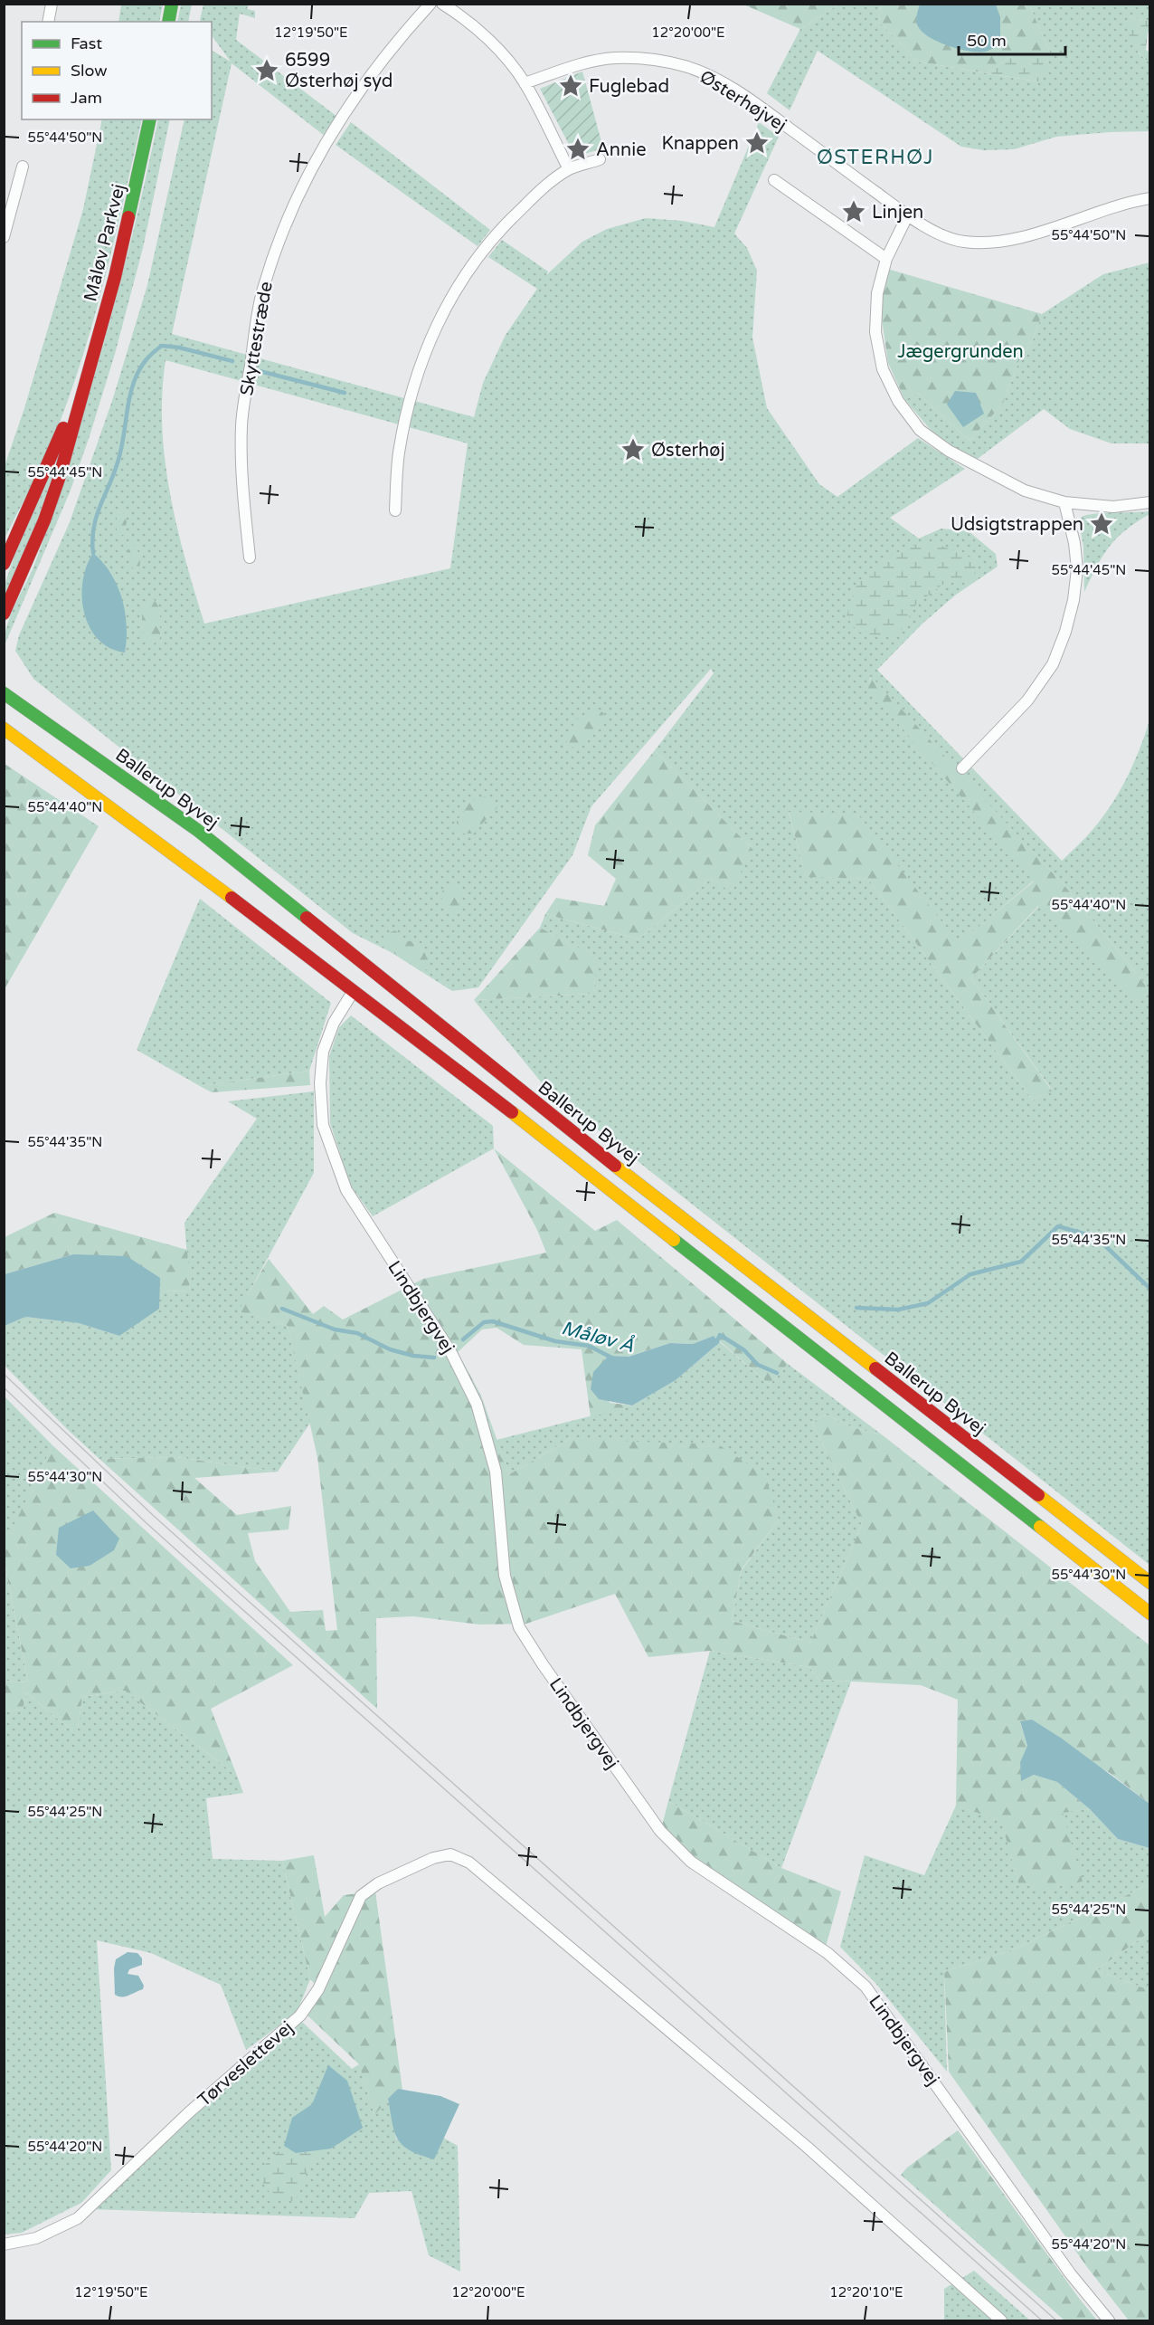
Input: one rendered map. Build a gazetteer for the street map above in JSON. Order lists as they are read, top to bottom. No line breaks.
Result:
{"streets":{"main road":["Måløv Parkvej","Ballerup Byvej"],"street":["Østerhøjvej","Skyttestræde","Lindbjergvej","Tørveslettevej"]},"districts":["ØSTERHØJ"],"water":["Måløv Å"],"parks":["Jægergrunden"],"places":{"place":["6599 Østerhøj syd","Fuglebad","Knappen","Annie","Linjen","Østerhøj","Udsigtstrappen"]},"legend":["Fast","Slow","Jam"],"scale_bar":"50 m","coordinates":["12°20'00\"E","12°19'50\"E","55°44'50\"N","55°44'45\"N","55°44'40\"N","55°44'35\"N","55°44'30\"N","55°44'25\"N","55°44'20\"N","12°20'10\"E"]}
